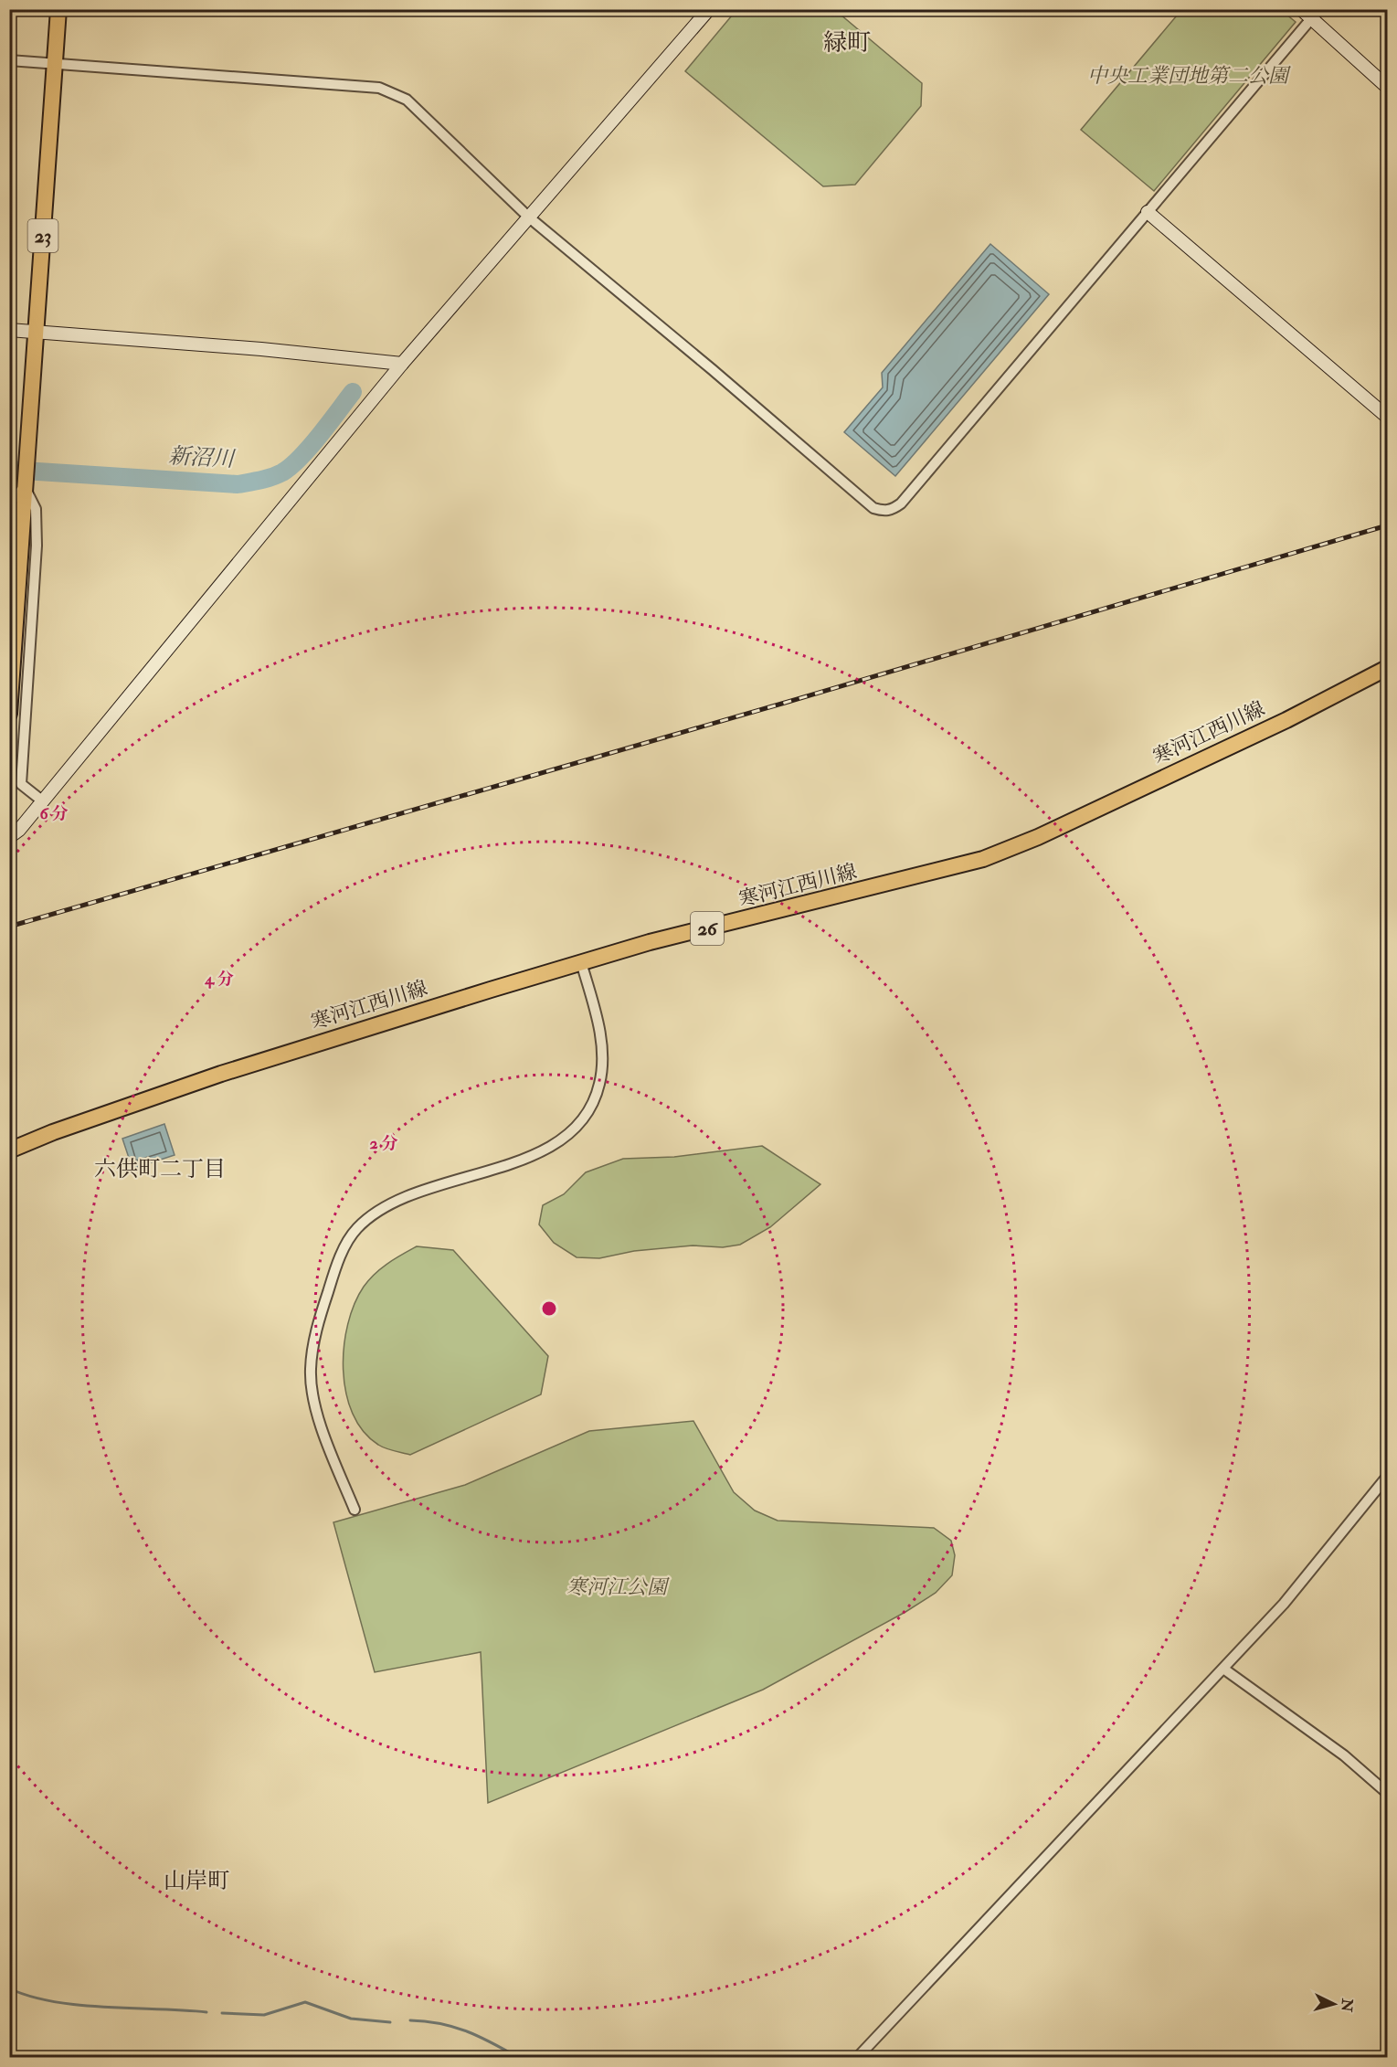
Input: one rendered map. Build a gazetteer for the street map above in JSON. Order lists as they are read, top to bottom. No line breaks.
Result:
{"streets":{"main road":["23","寒河江西川線","26"]},"districts":["緑町","六供町二丁目","山岸町"],"water":["新沼川"],"parks":["中央工業団地第二公園","寒河江公園"],"north":"right","rings":["6 分","4 分","2 分"]}
